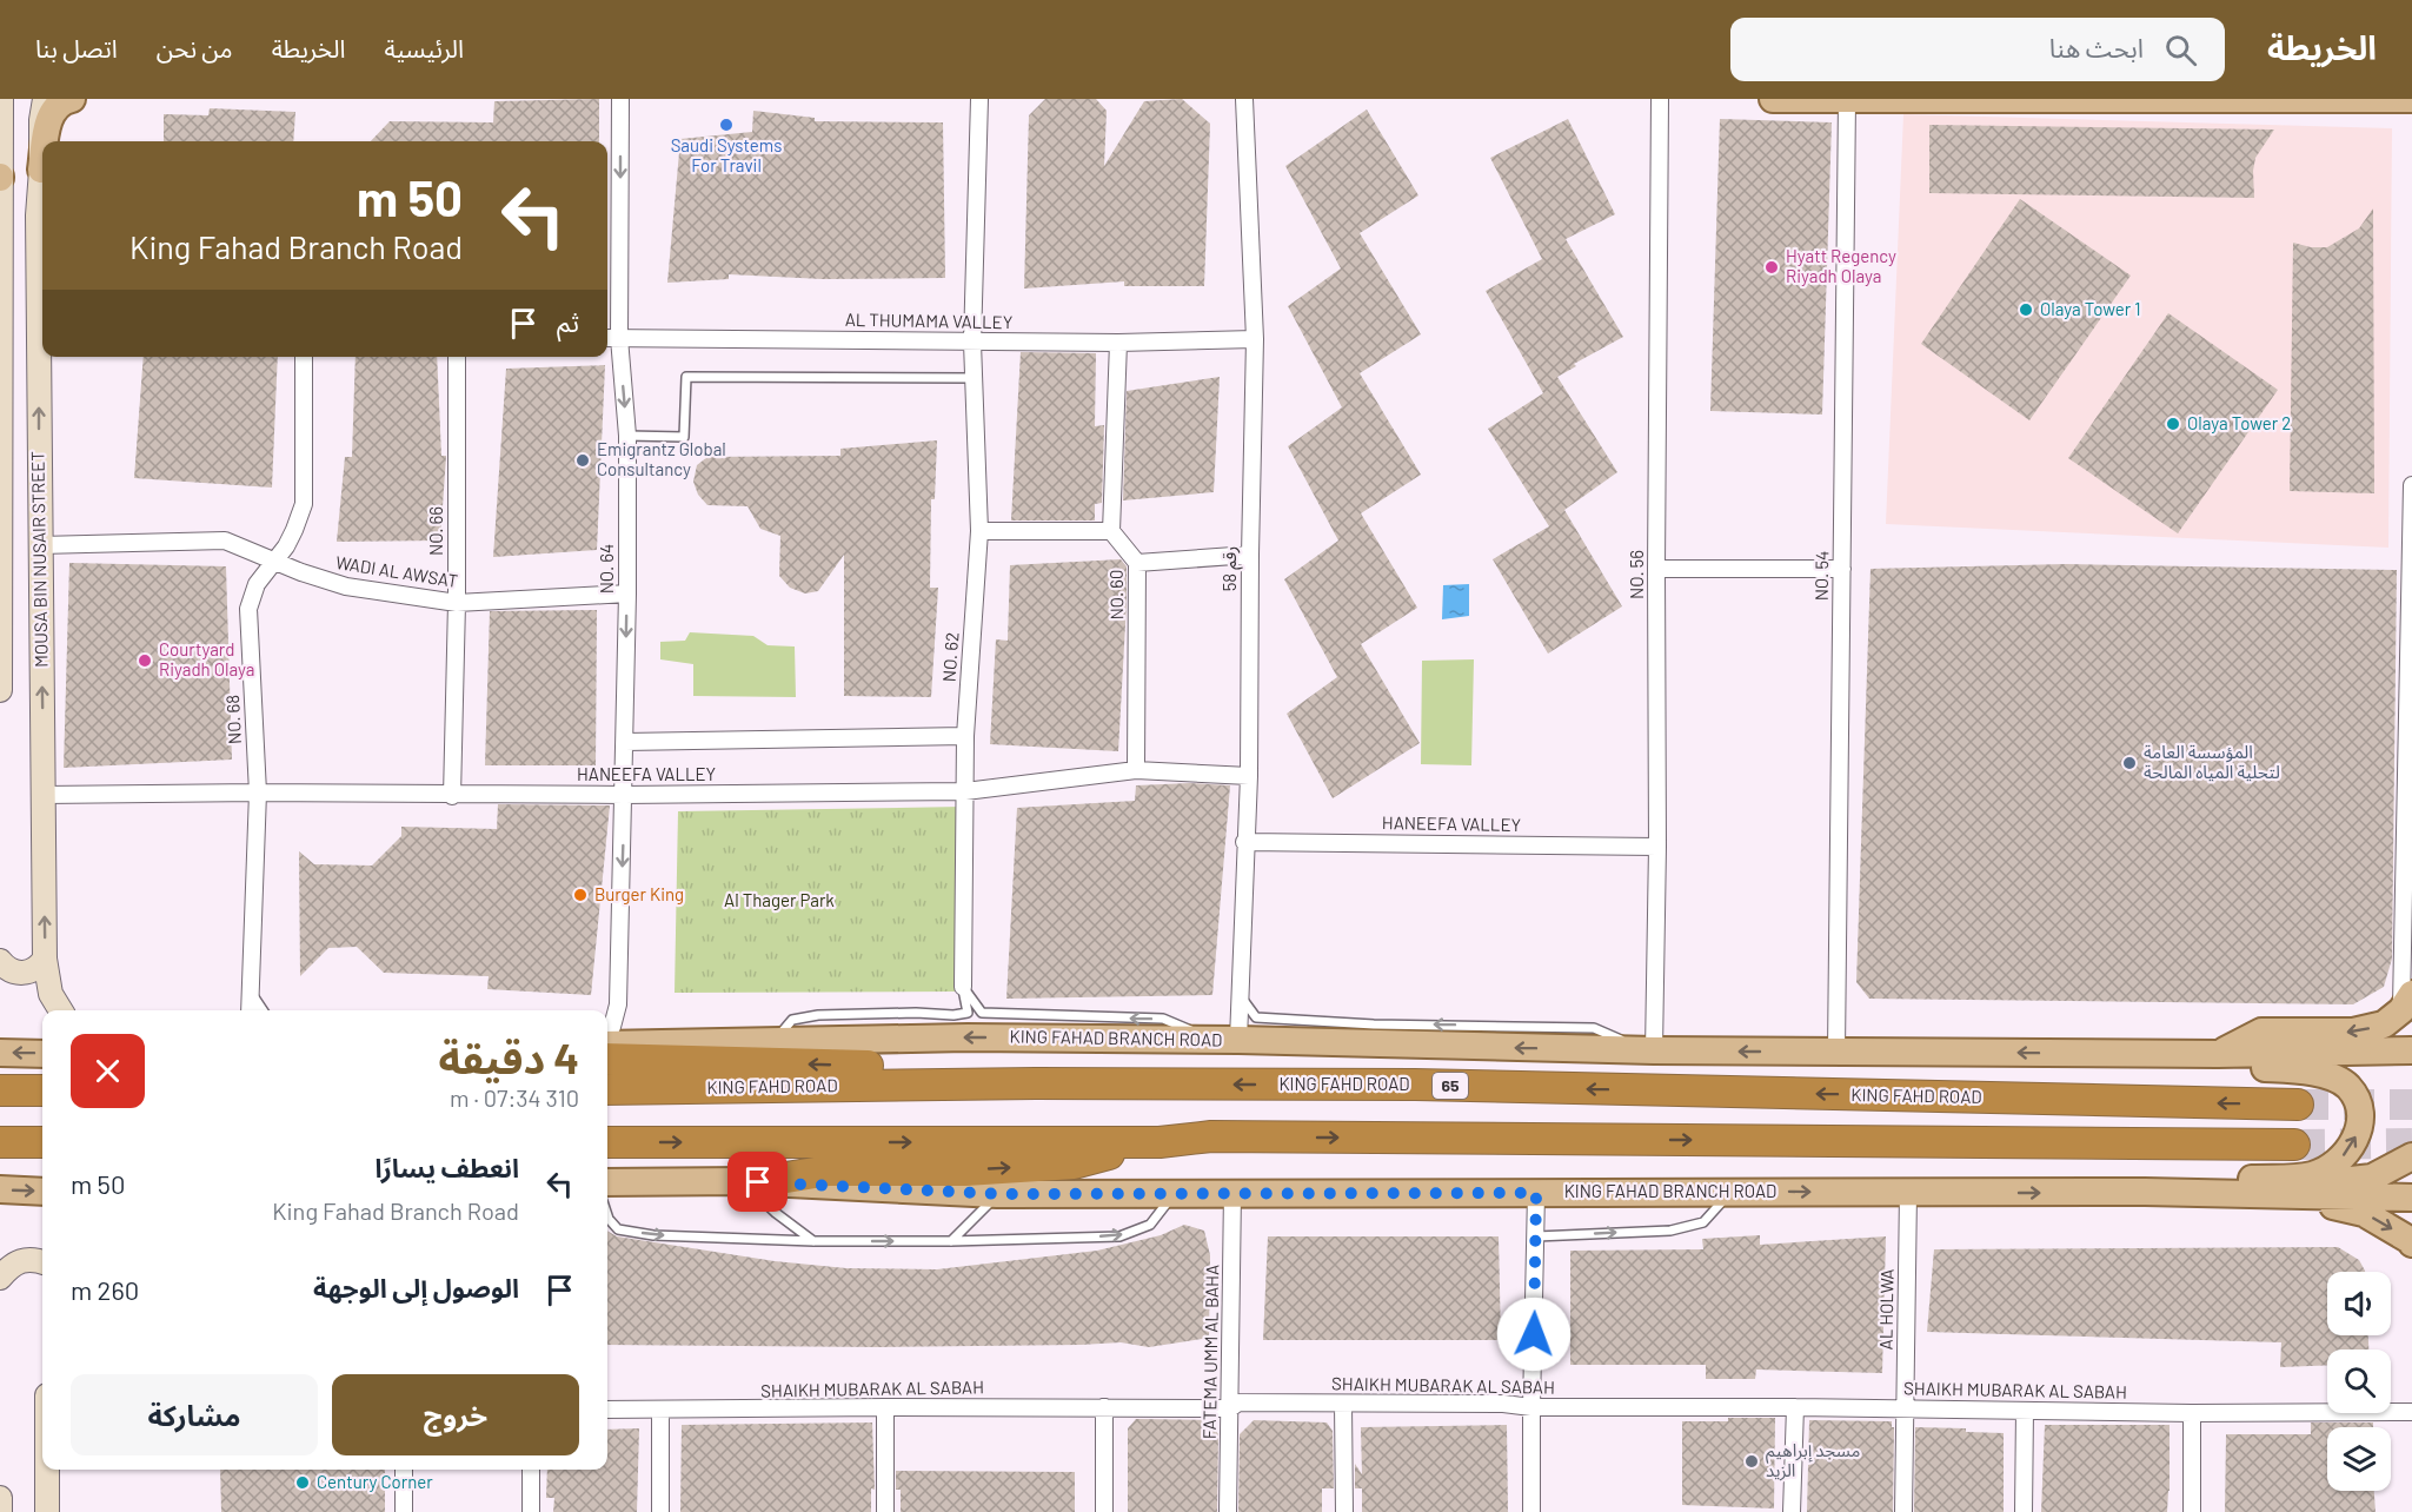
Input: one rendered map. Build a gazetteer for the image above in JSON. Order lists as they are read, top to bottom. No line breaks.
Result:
{"streets":{"highway":["KING FAHD ROAD","65"],"main road":["KING FAHAD BRANCH ROAD"],"street":["AL THUMAMA VALLEY","NO. 66","MOUSA BIN NUSAIR STREET","NO. 64","رقم 58","WADI AL AWSAT","NO. 56","NO. 54","NO. 60","NO. 62","NO. 68","HANEEFA VALLEY","AL HOLWA","FATEMA UMM AL BAHA","SHAIKH MUBARAK AL SABAH"]},"crossings":[["AL THUMAMA VALLEY","NO. 64"],["AL THUMAMA VALLEY","رقم 58"],["AL THUMAMA VALLEY","NO. 62"],["NO. 66","WADI AL AWSAT"],["NO. 66","HANEEFA VALLEY"],["MOUSA BIN NUSAIR STREET","WADI AL AWSAT"],["MOUSA BIN NUSAIR STREET","HANEEFA VALLEY"],["NO. 64","WADI AL AWSAT"],["NO. 64","HANEEFA VALLEY"],["رقم 58","HANEEFA VALLEY"],["رقم 58","KING FAHAD BRANCH ROAD"],["WADI AL AWSAT","NO. 68"],["NO. 56","HANEEFA VALLEY"],["NO. 56","KING FAHAD BRANCH ROAD"],["NO. 54","KING FAHAD BRANCH ROAD"],["NO. 60","HANEEFA VALLEY"],["NO. 62","HANEEFA VALLEY"],["NO. 62","KING FAHAD BRANCH ROAD"],["NO. 68","HANEEFA VALLEY"],["KING FAHAD BRANCH ROAD","AL HOLWA"],["KING FAHAD BRANCH ROAD","FATEMA UMM AL BAHA"],["AL HOLWA","SHAIKH MUBARAK AL SABAH"],["FATEMA UMM AL BAHA","SHAIKH MUBARAK AL SABAH"]],"one_way":["NO. 64"],"parks":["Al Thager Park"],"places":["Saudi Systems For Travil","Hyatt Regency Riyadh Olaya","Olaya Tower 1","Olaya Tower 2","Emigrantz Global Consultancy","Courtyard Riyadh Olaya","المؤسسة العامة لتحلية المياه المالحة","Burger King","مسجد إبراهيم الزيد","Century Corner"],"page":{"header":"الخريطة","search":"ابحث هنا","nav":["الرئيسية","الخريطة","من نحن","اتصل بنا"],"turn":["50 m","King Fahad Branch Road"],"then":"ثم","heading":["4 دقيقة","310 m · 07:34"],"list":[{"name":"انعطف يسارًا","note":"King Fahad Branch Road","value":"50 m"},{"name":"الوصول إلى الوجهة","value":"260 m"}],"buttons":["خروج","مشاركة"]}}
